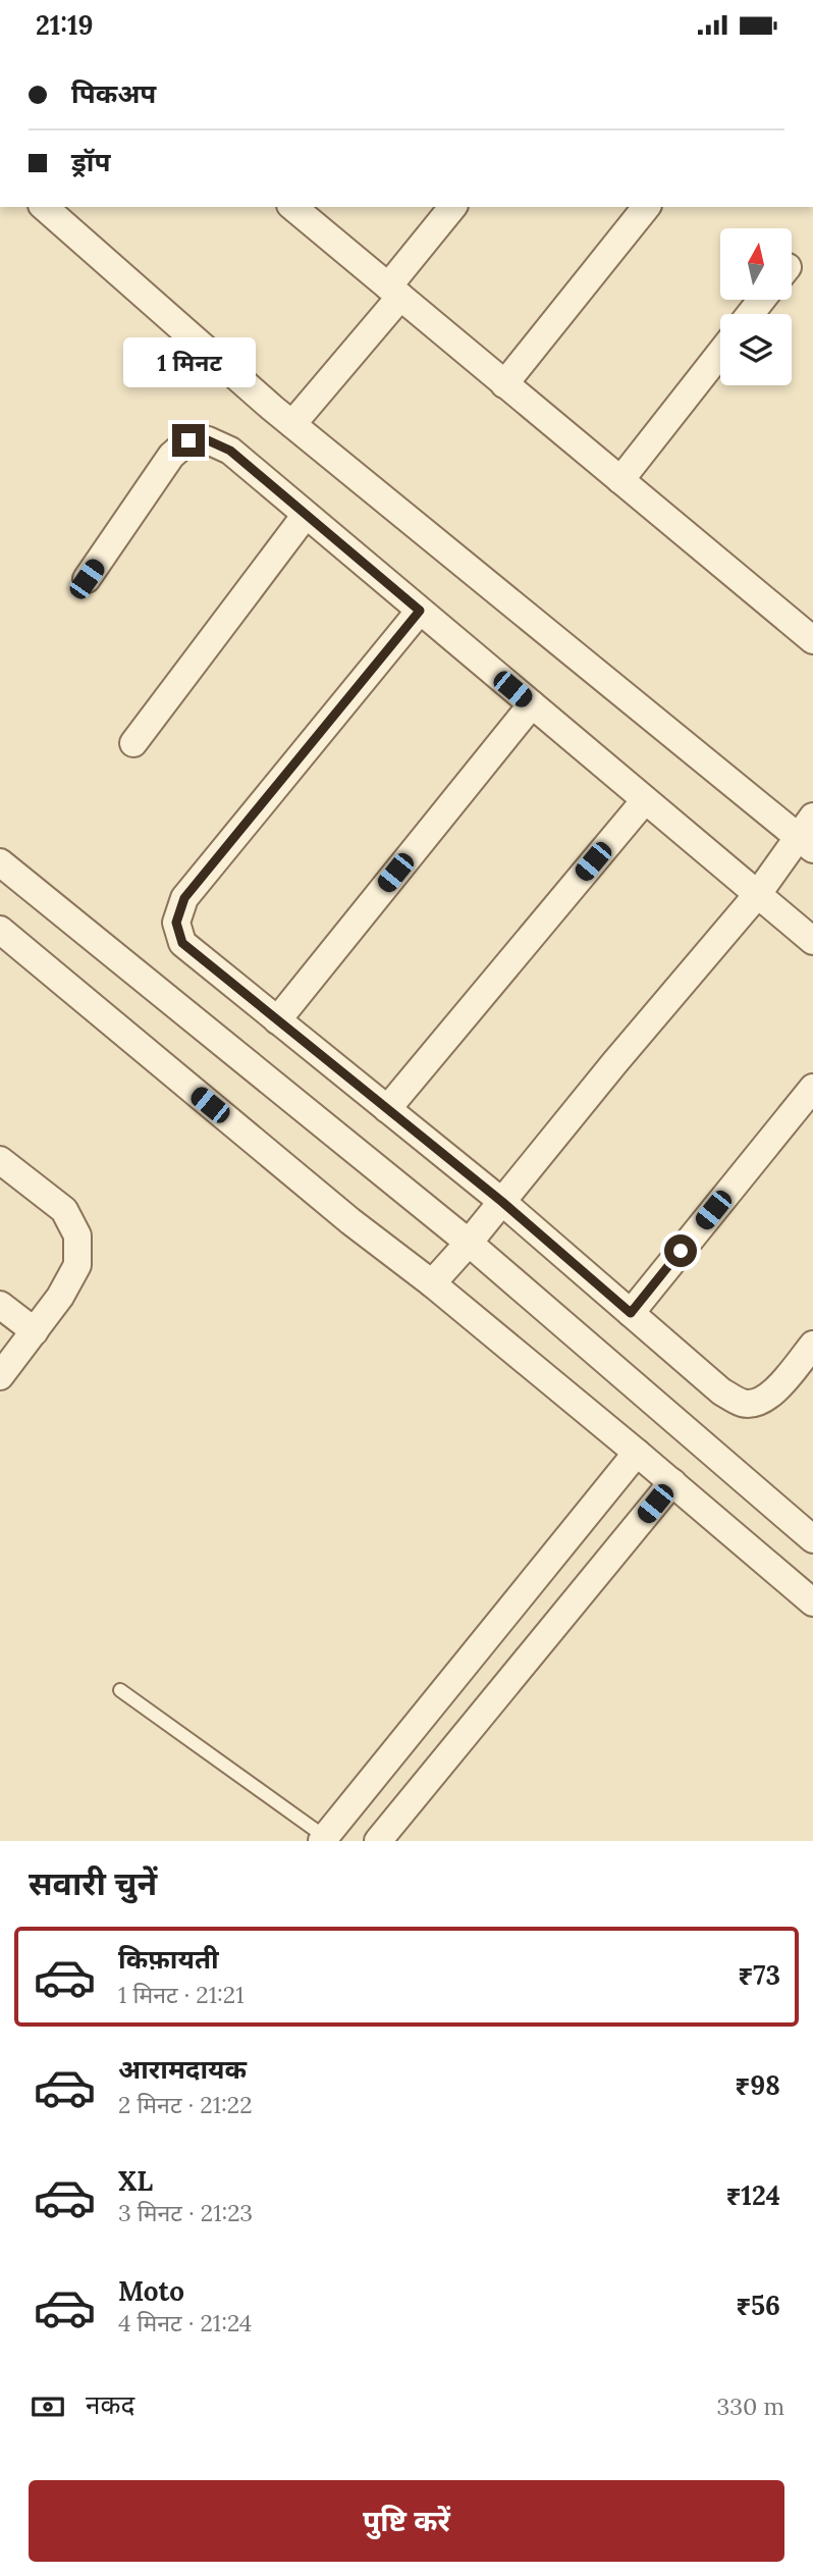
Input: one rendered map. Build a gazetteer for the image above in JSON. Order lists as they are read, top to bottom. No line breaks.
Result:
{"north":"top","page":{"status":"21:19","banner":["पिकअप","ड्रॉप"],"bubble":"1 मिनट","heading":"सवारी चुनें","list":[{"name":"किफ़ायती","note":"1 मिनट · 21:21","value":"₹73"},{"name":"आरामदायक","note":"2 मिनट · 21:22","value":"₹98"},{"name":"XL","note":"3 मिनट · 21:23","value":"₹124"},{"name":"Moto","note":"4 मिनट · 21:24","value":"₹56"}],"pay":["नकद","330 m"],"buttons":"पुष्टि करें"}}
